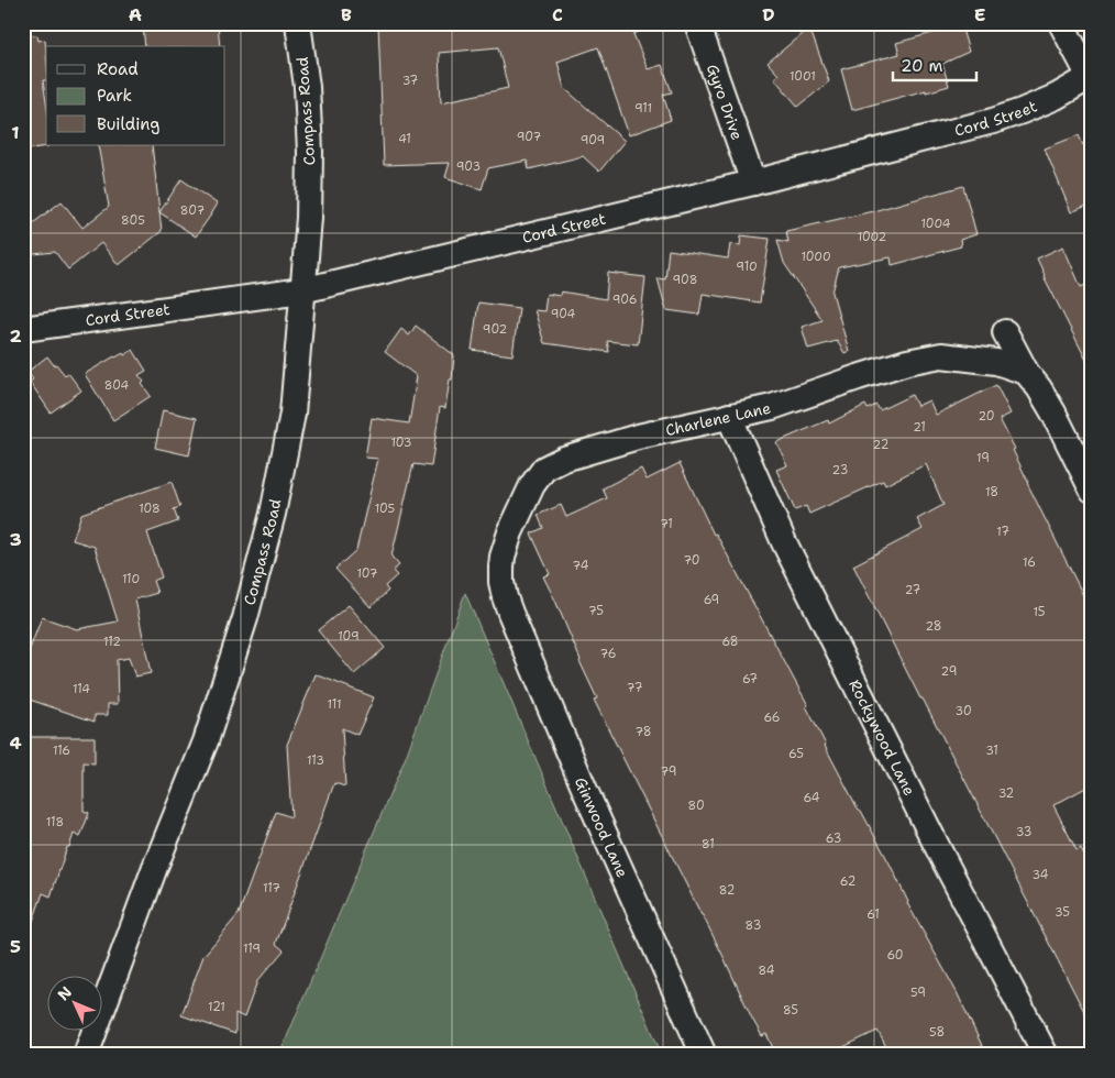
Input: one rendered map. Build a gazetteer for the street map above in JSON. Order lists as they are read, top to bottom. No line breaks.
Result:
{"streets":{"street":["Gyro Drive","Compass Road","Cord Street","Charlene Lane","Rockywood Lane","Ginwood Lane"]},"crossings":[["Gyro Drive","Cord Street"],["Compass Road","Cord Street"],["Charlene Lane","Rockywood Lane"],["Charlene Lane","Ginwood Lane"]],"house_numbers":["1001","37","911","907","41","909","903","807","805","1004","1002","1000","910","908","906","904","902","804","20","21","103","22","19","23","18","108","105","71","17","70","16","74","107","110","27","69","75","15","28","109","112","68","76","29","67","77","114","111","30","66","78","116","31","65","113","79","32","64","80","118","33","63","81","34","62","117","82","35","61","83","119","60","84","59","121","85","58"],"legend":["Road","Park","Building"],"scale_bar":"20 m","north":"top left","grid":{"columns":["A","B","C","D","E"],"rows":["1","2","3","4","5"]}}
